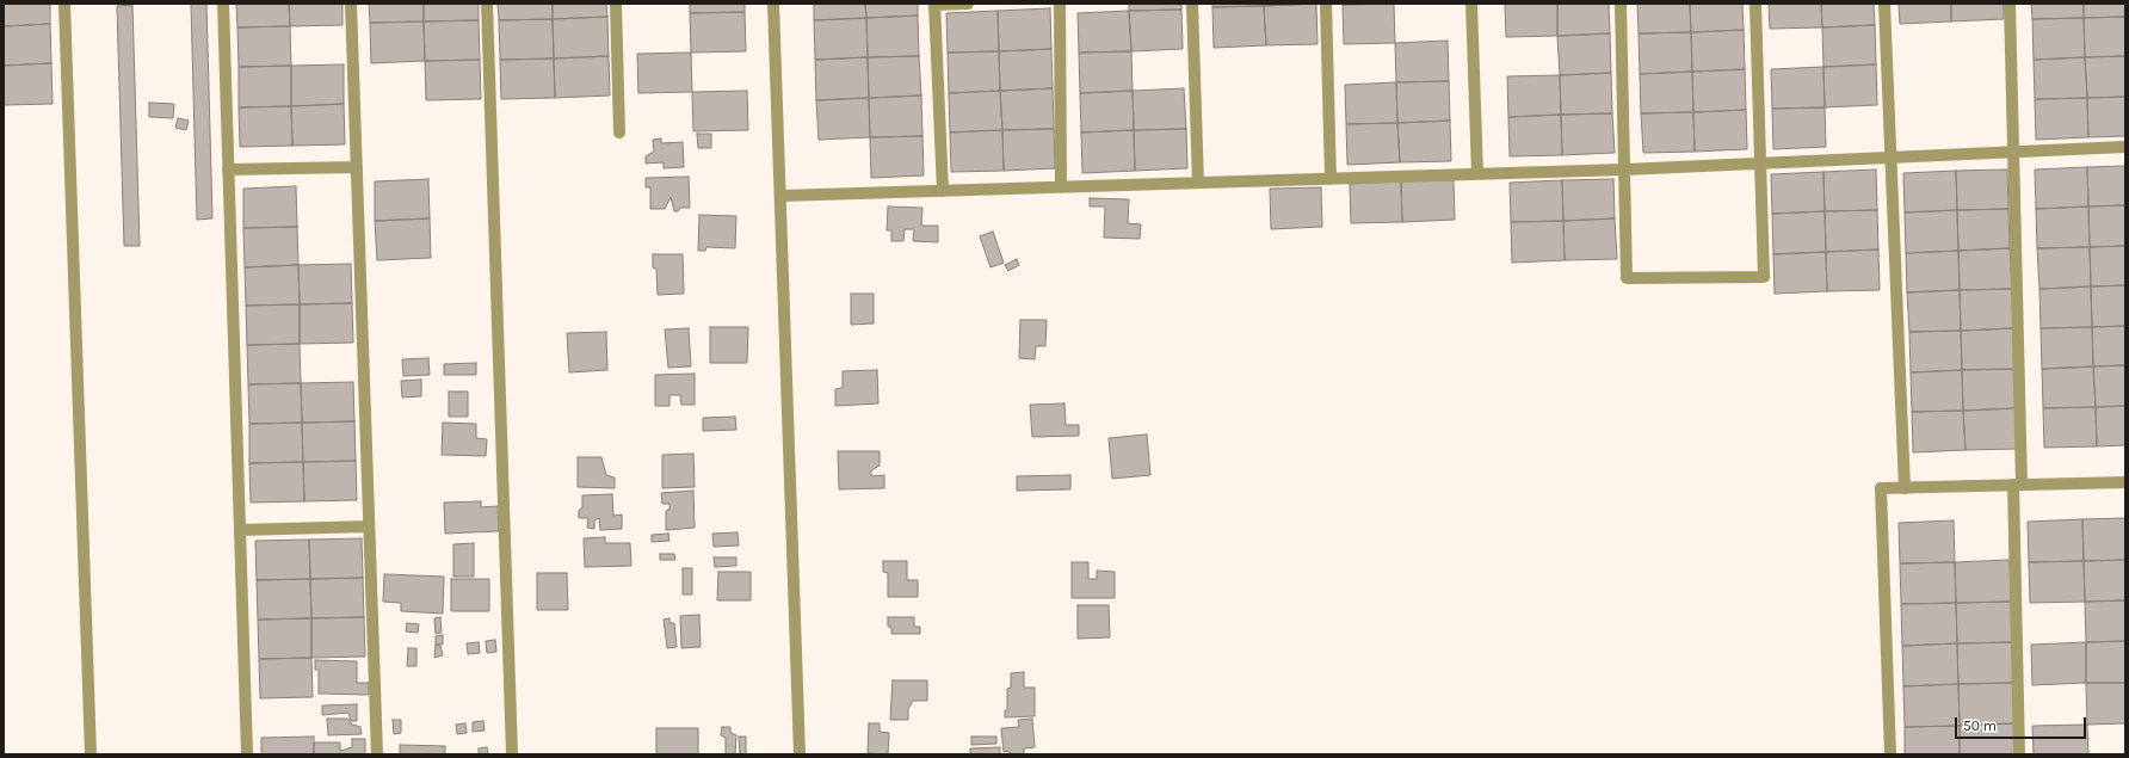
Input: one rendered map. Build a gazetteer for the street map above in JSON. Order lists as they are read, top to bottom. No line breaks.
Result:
{"scale_bar":"50 m"}
